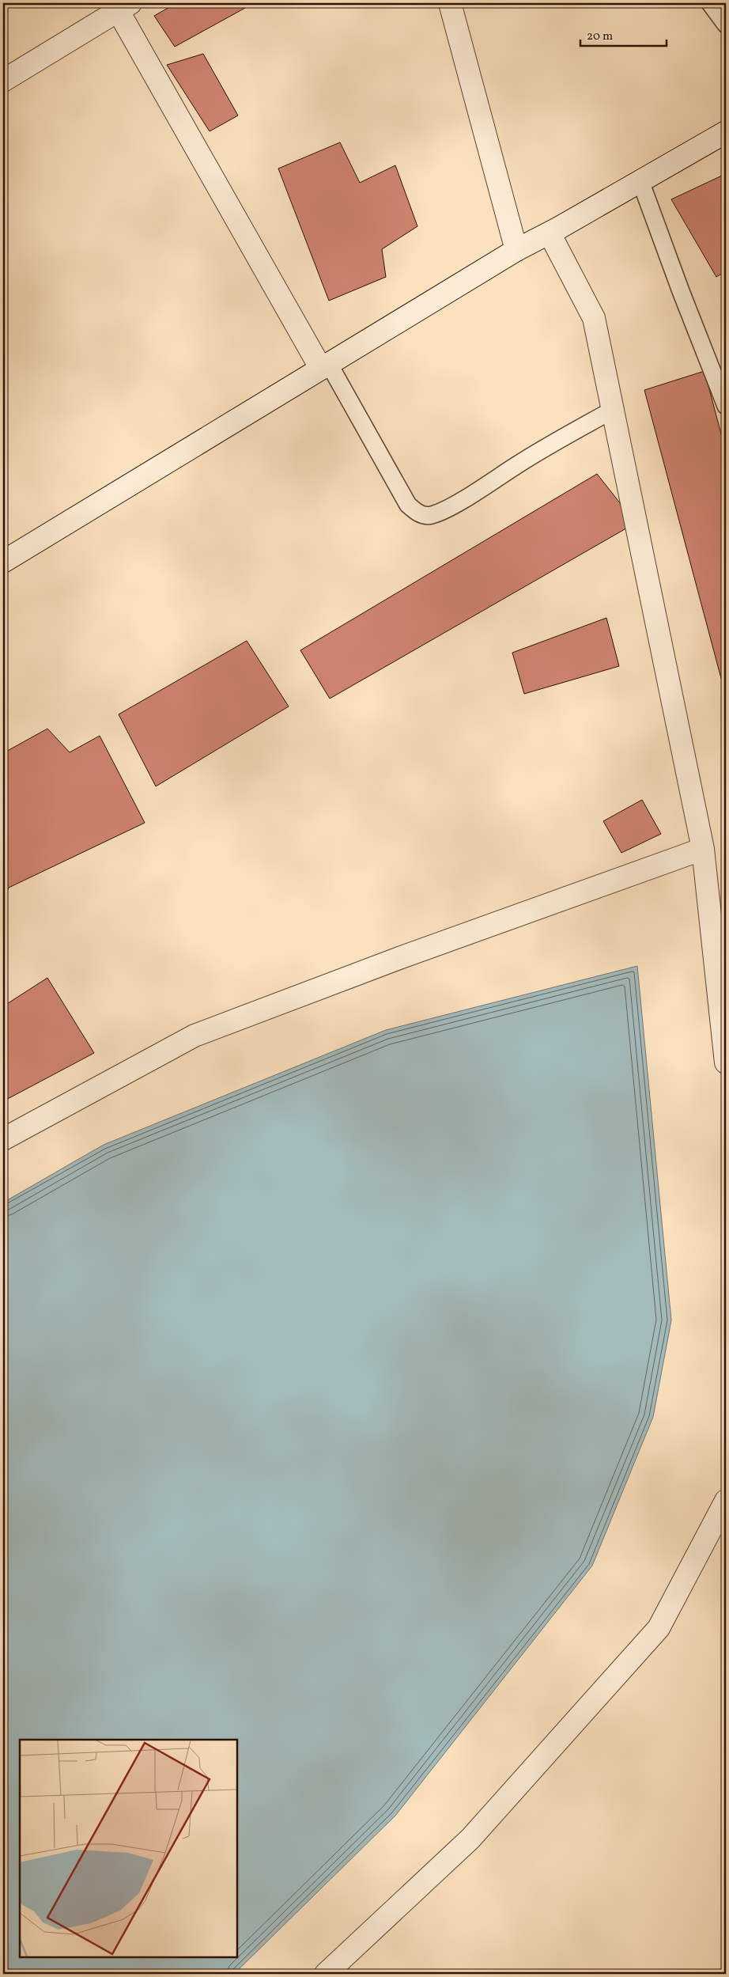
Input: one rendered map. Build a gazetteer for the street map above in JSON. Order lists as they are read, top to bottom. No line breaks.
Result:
{"scale_bar":"20 m"}
